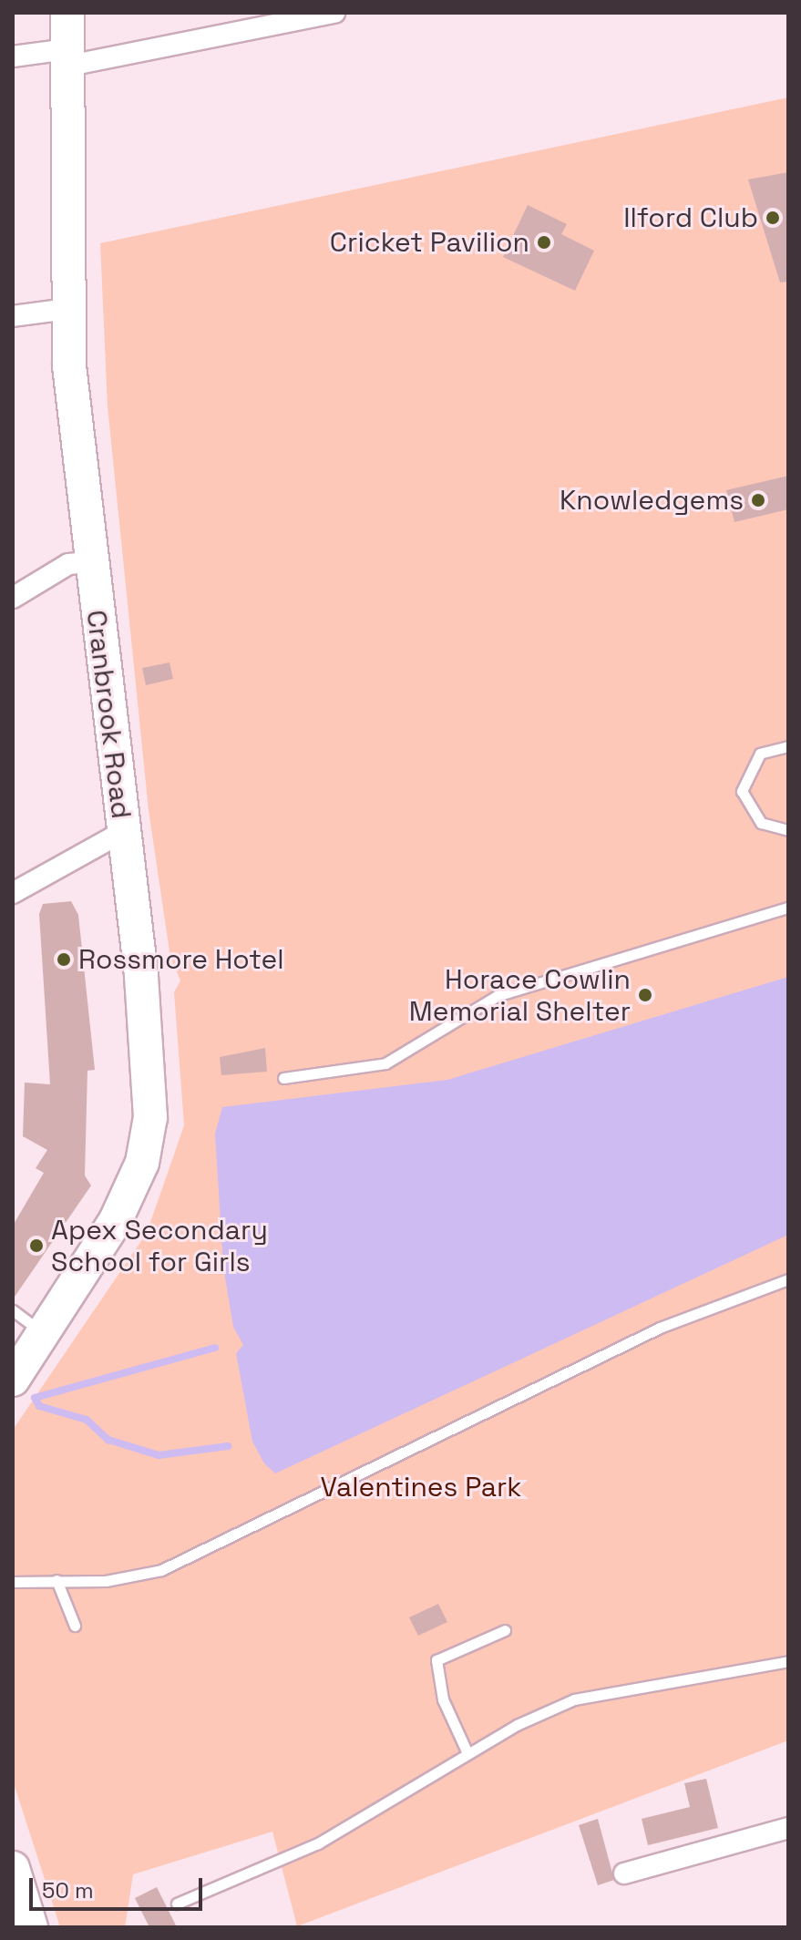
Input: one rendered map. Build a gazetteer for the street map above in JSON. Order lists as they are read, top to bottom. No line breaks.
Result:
{"streets":{"main road":["Cranbrook Road"]},"parks":["Valentines Park"],"places":["Ilford Club","Cricket Pavilion","Knowledgems","Rossmore Hotel","Horace Cowlin Memorial Shelter","Apex Secondary School for Girls"],"scale_bar":"50 m"}
